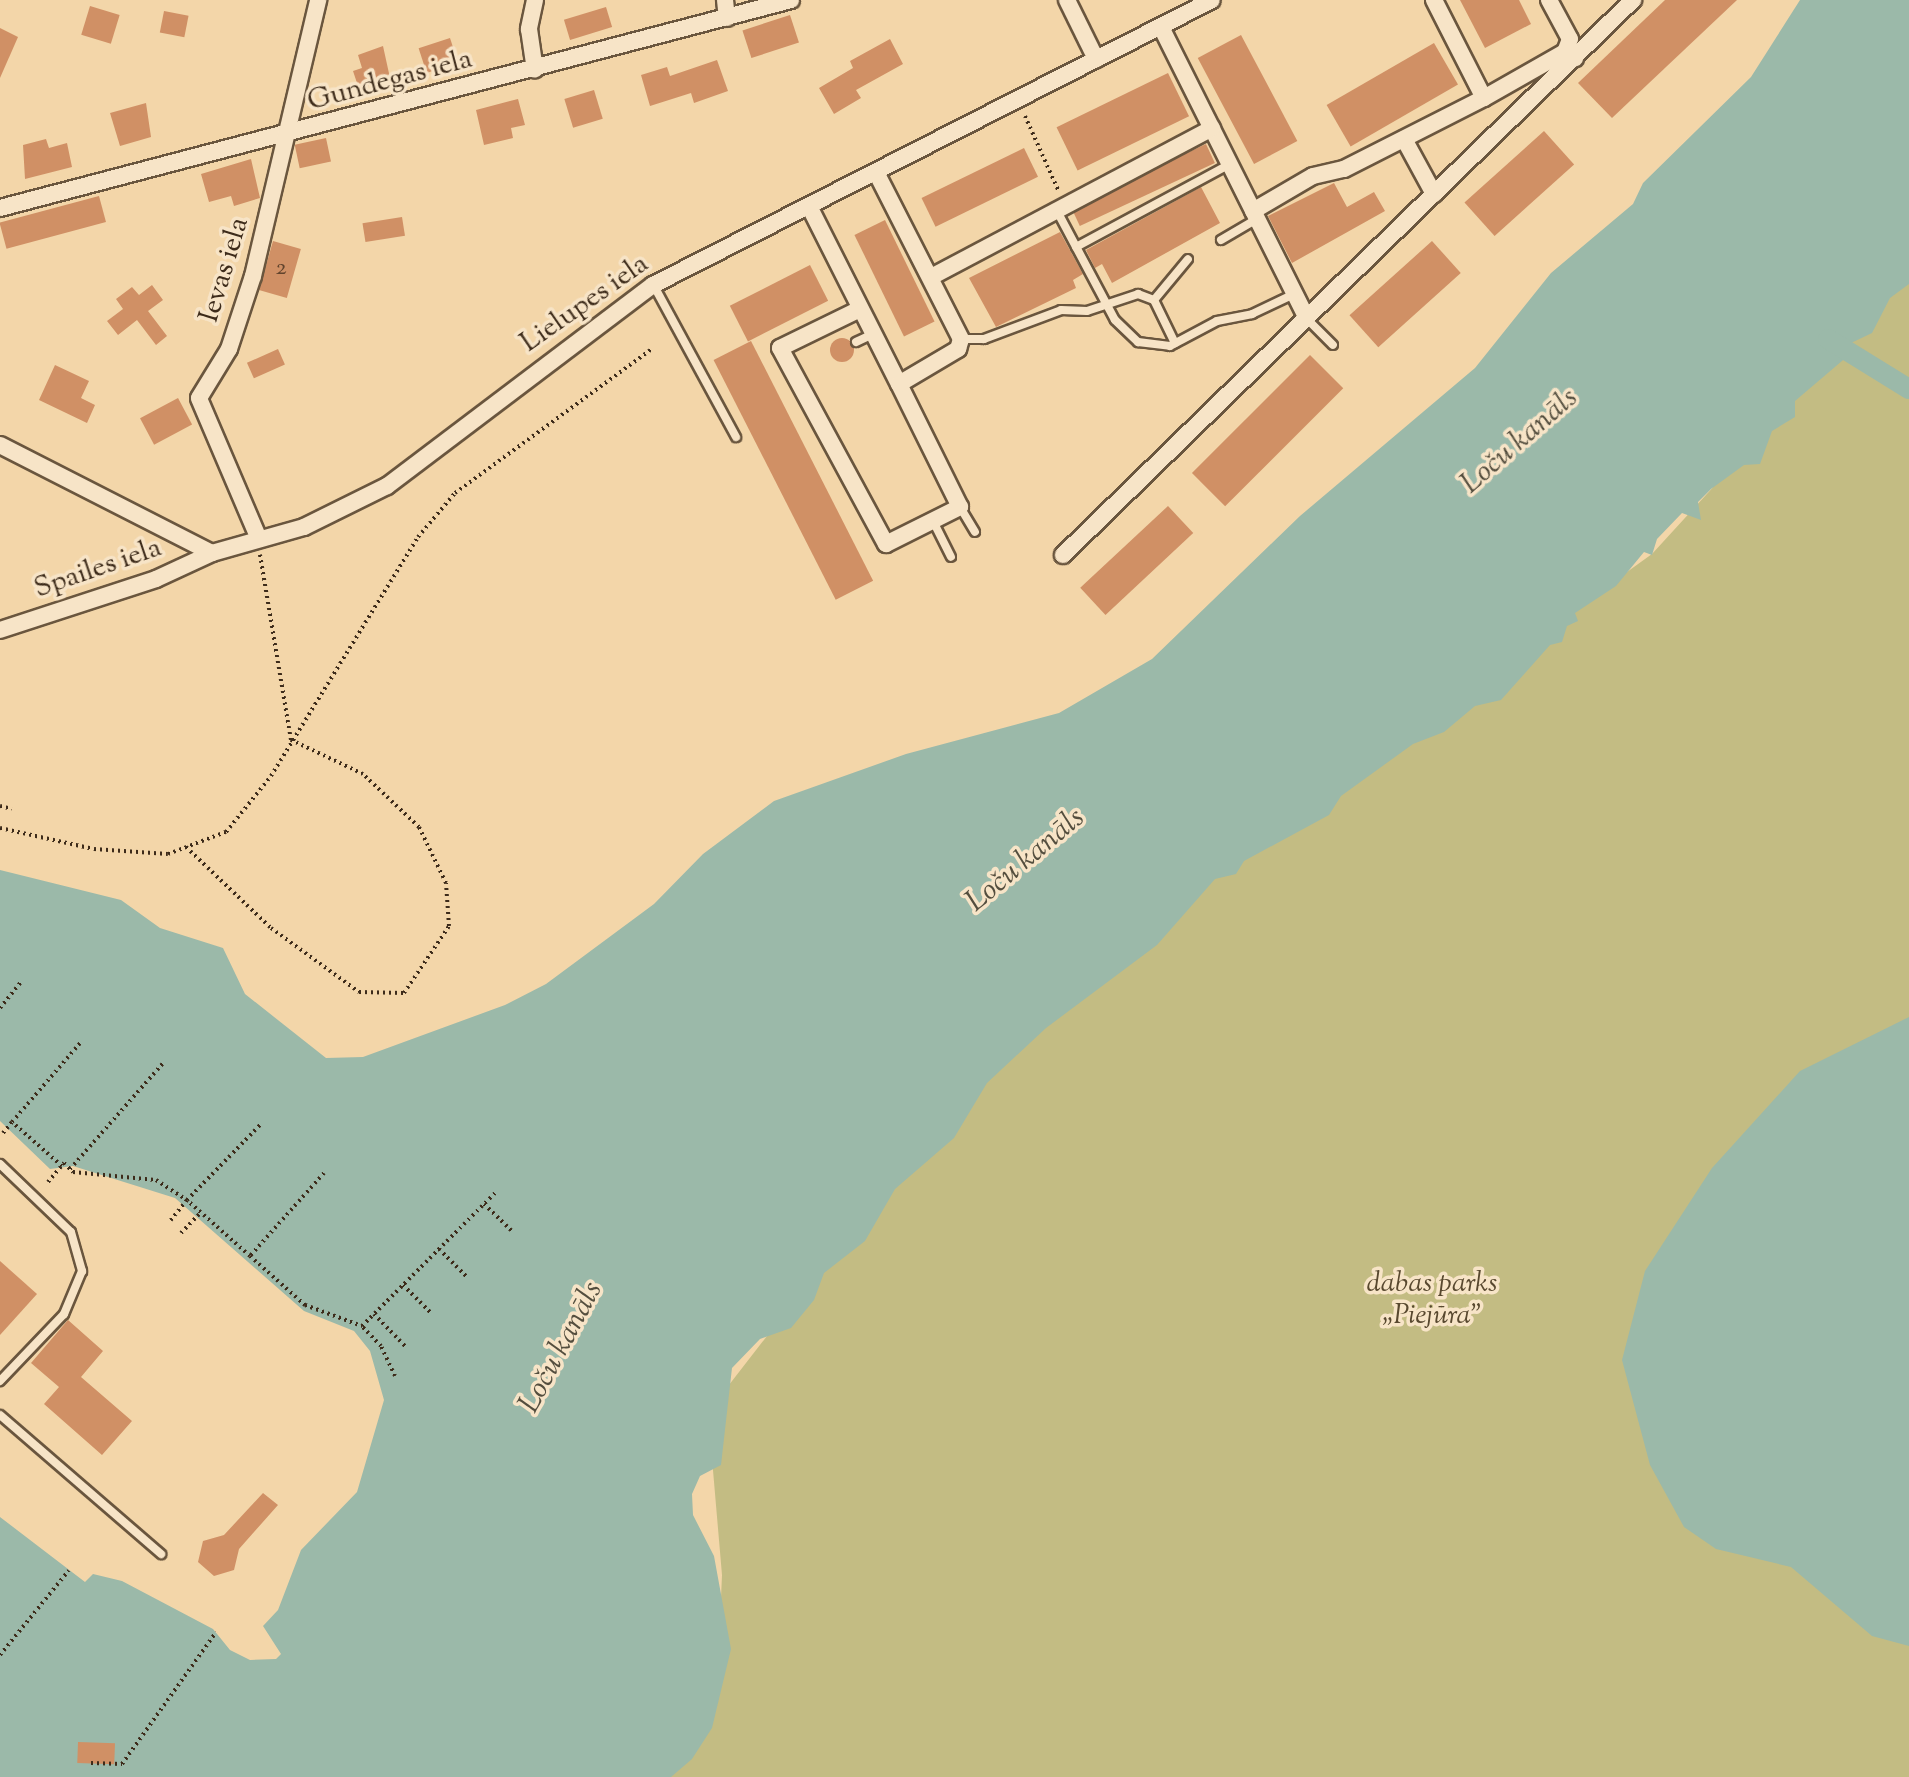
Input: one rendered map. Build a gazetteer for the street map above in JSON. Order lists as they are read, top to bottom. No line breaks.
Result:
{"streets":{"street":["Gundegas iela","Ievas iela","Lielupes iela","Spailes iela"]},"crossings":[["Gundegas iela","Ievas iela"],["Ievas iela","Lielupes iela"],["Lielupes iela","Spailes iela"]],"water":["Loču kanāls"],"parks":["dabas parks „Piejūra”"],"house_numbers":["2"]}
